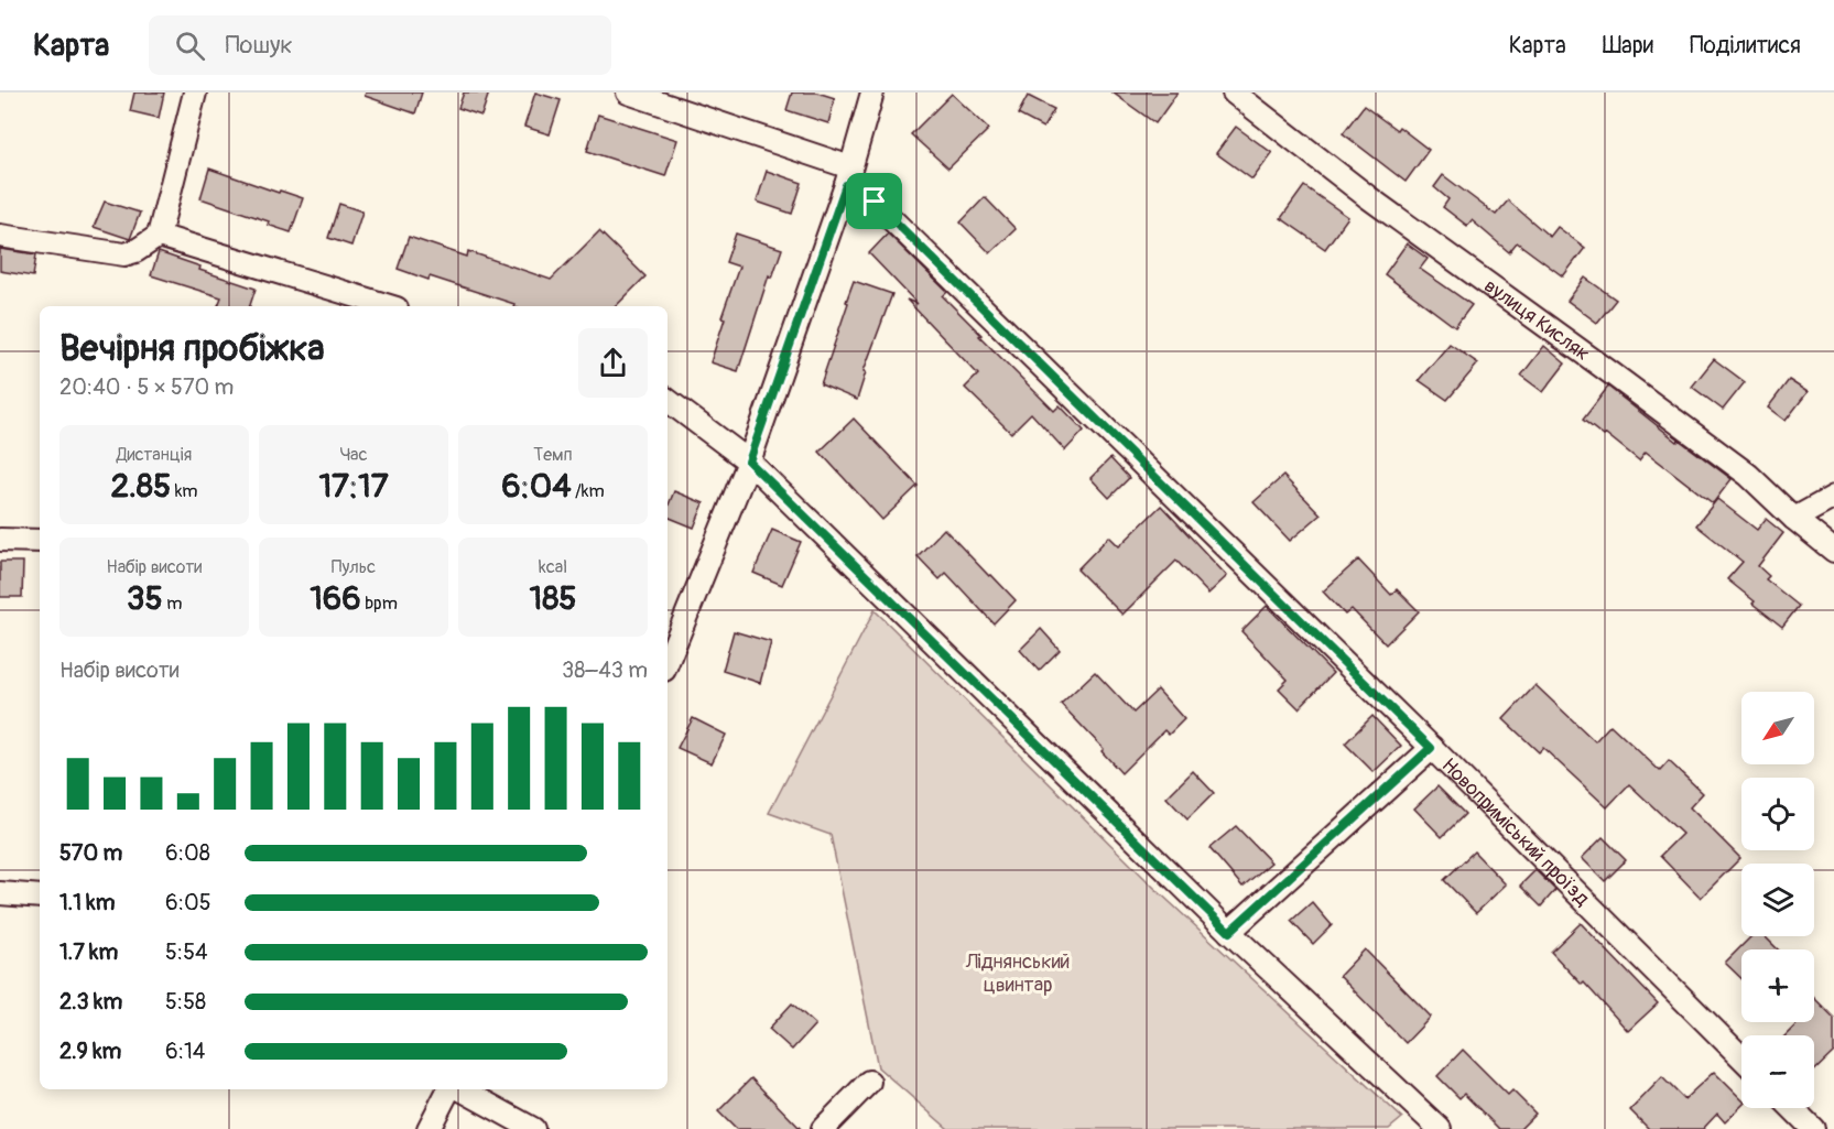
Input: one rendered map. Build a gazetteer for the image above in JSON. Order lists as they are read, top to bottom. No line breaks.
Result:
{"streets":{"street":["вулиця Кисляк","Новоприміський проїзд"]},"parks":["Ліднянський цвинтар"],"north":"bottom left","page":{"header":"Карта","search":"Пошук","nav":["Карта","Шари","Поділитися"],"heading":["Вечірня пробіжка","20:40 · 5 × 570 m"],"stats":[["Дистанція","2.85 km"],["Час","17:17"],["Темп","6:04 /km"],["Набір висоти","35 m"],["Пульс","166 bpm"],["kcal","185"]],"chart":["Набір висоти","38–43 m"],"map_buttons":["+","−"],"list":[{"name":"570 m","note":"6:08"},{"name":"1.1 km","note":"6:05"},{"name":"1.7 km","note":"5:54"},{"name":"2.3 km","note":"5:58"},{"name":"2.9 km","note":"6:14"}]}}
